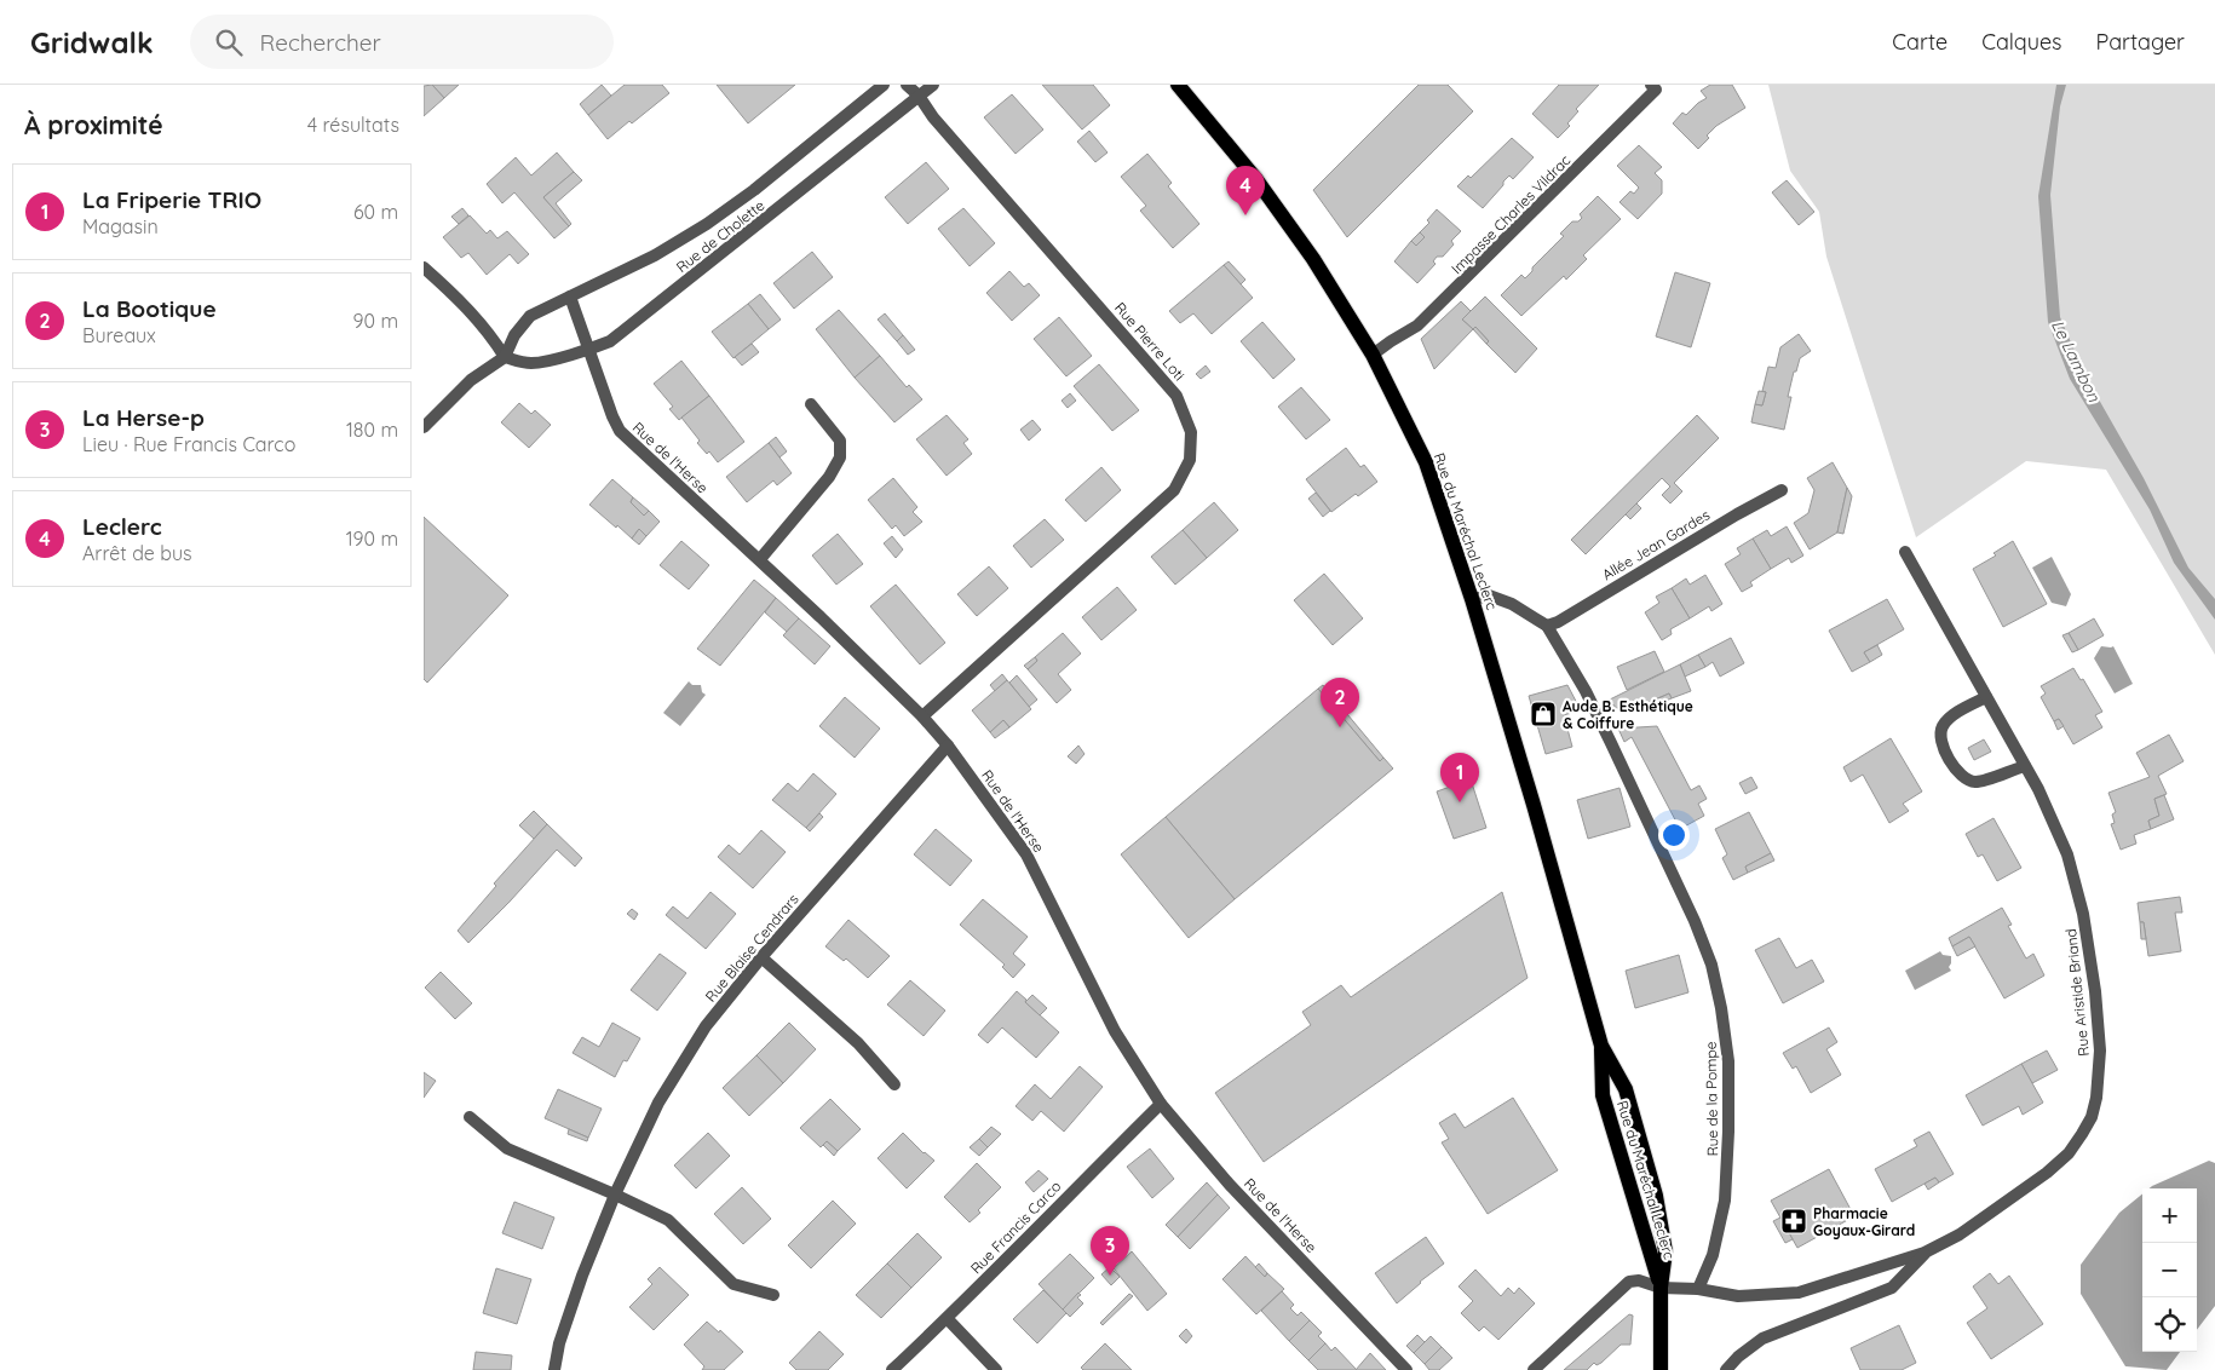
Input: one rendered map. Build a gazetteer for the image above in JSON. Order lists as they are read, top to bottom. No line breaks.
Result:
{"streets":{"main road":["Rue du Maréchal Leclerc"],"street":["Impasse Charles Vildrac","Rue de Cholette","Rue Pierre Loti","Rue de l'Herse","Allée Jean Gardes","Rue Blaise Cendrars","Rue Aristide Briand","Rue de la Pompe","Rue Francis Carco"]},"crossings":[["Impasse Charles Vildrac","Rue du Maréchal Leclerc"],["Rue de Cholette","Rue Pierre Loti"],["Rue de Cholette","Rue de l'Herse"],["Rue Pierre Loti","Rue de l'Herse"],["Rue de l'Herse","Rue Blaise Cendrars"],["Rue de l'Herse","Rue Francis Carco"],["Rue du Maréchal Leclerc","Rue de la Pompe"],["Allée Jean Gardes","Rue de la Pompe"],["Rue Aristide Briand","Rue de la Pompe"]],"water":["Le Lambon"],"places":{"shop":["Aude B. Esthétique & Coiffure"],"pharmacy":["Pharmacie Goyaux-Girard"]},"page":{"header":"Gridwalk","search":"Rechercher","nav":["Carte","Calques","Partager"],"heading":["À proximité","4 résultats"],"list":[{"mark":"1","name":"La Friperie TRIO","note":"Magasin","value":"60 m"},{"mark":"2","name":"La Bootique","note":"Bureaux","value":"90 m"},{"mark":"3","name":"La Herse-p","note":"Lieu · Rue Francis Carco","value":"180 m"},{"mark":"4","name":"Leclerc","note":"Arrêt de bus","value":"190 m"}],"pins":["4","2","1","3"],"map_buttons":["+","−"]}}
